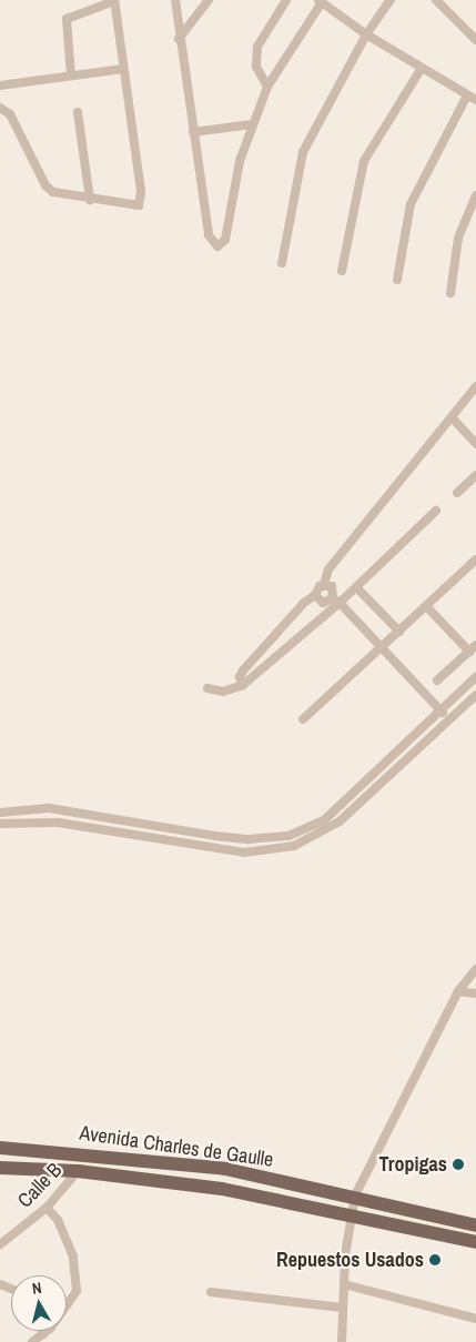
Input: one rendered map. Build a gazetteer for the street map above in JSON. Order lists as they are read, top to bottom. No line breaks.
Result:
{"streets":{"main road":["Avenida Charles de Gaulle"],"street":["Calle B"]},"crossings":[["Avenida Charles de Gaulle","Calle B"]],"places":["Tropigas","Repuestos Usados"],"north":"top"}
